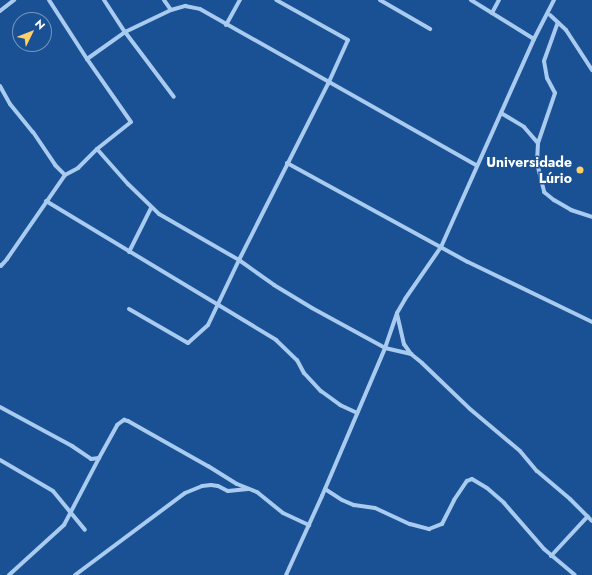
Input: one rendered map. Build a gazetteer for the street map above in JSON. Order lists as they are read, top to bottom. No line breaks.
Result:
{"places":["Universidade Lúrio"],"north":"top right"}
